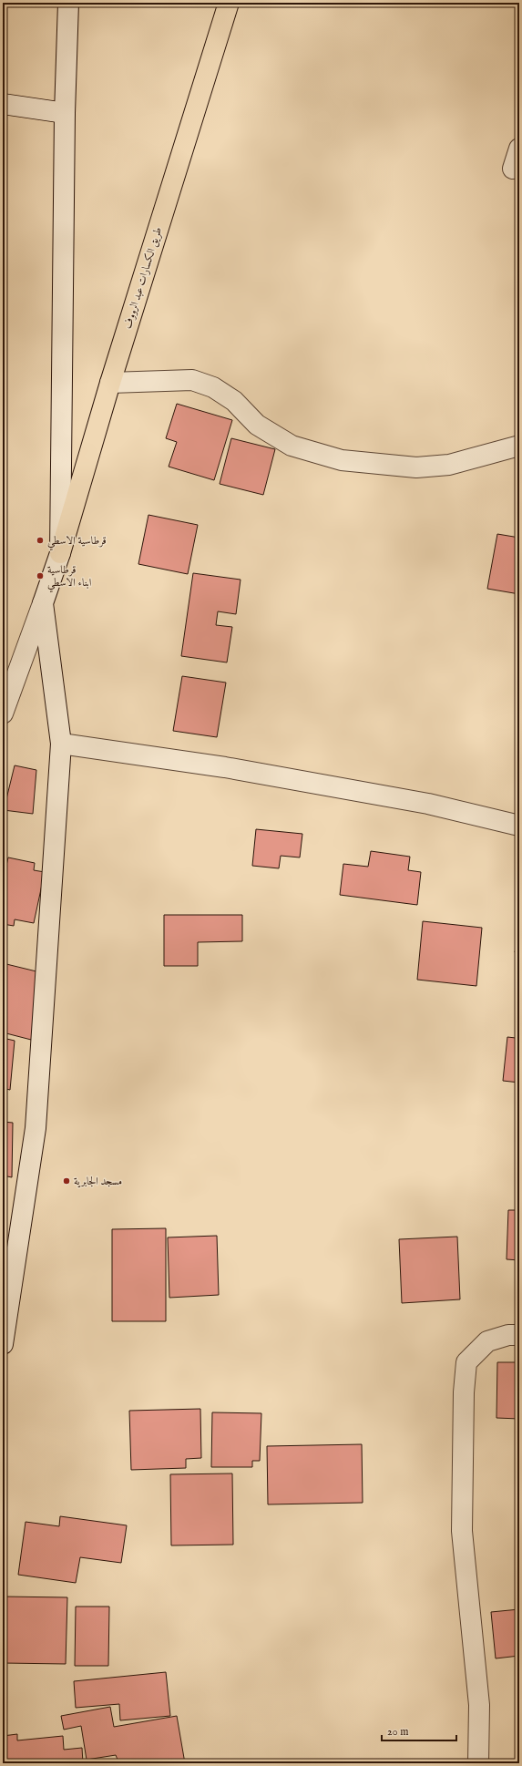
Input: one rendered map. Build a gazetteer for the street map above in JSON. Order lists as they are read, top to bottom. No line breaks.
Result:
{"streets":{"main road":["طريق الكسارات عبد الرووف"]},"places":["قرطاسية الاسطي","قرطاسية ابناء الاسطي","مسجد الجابرية"],"scale_bar":"20 m"}
